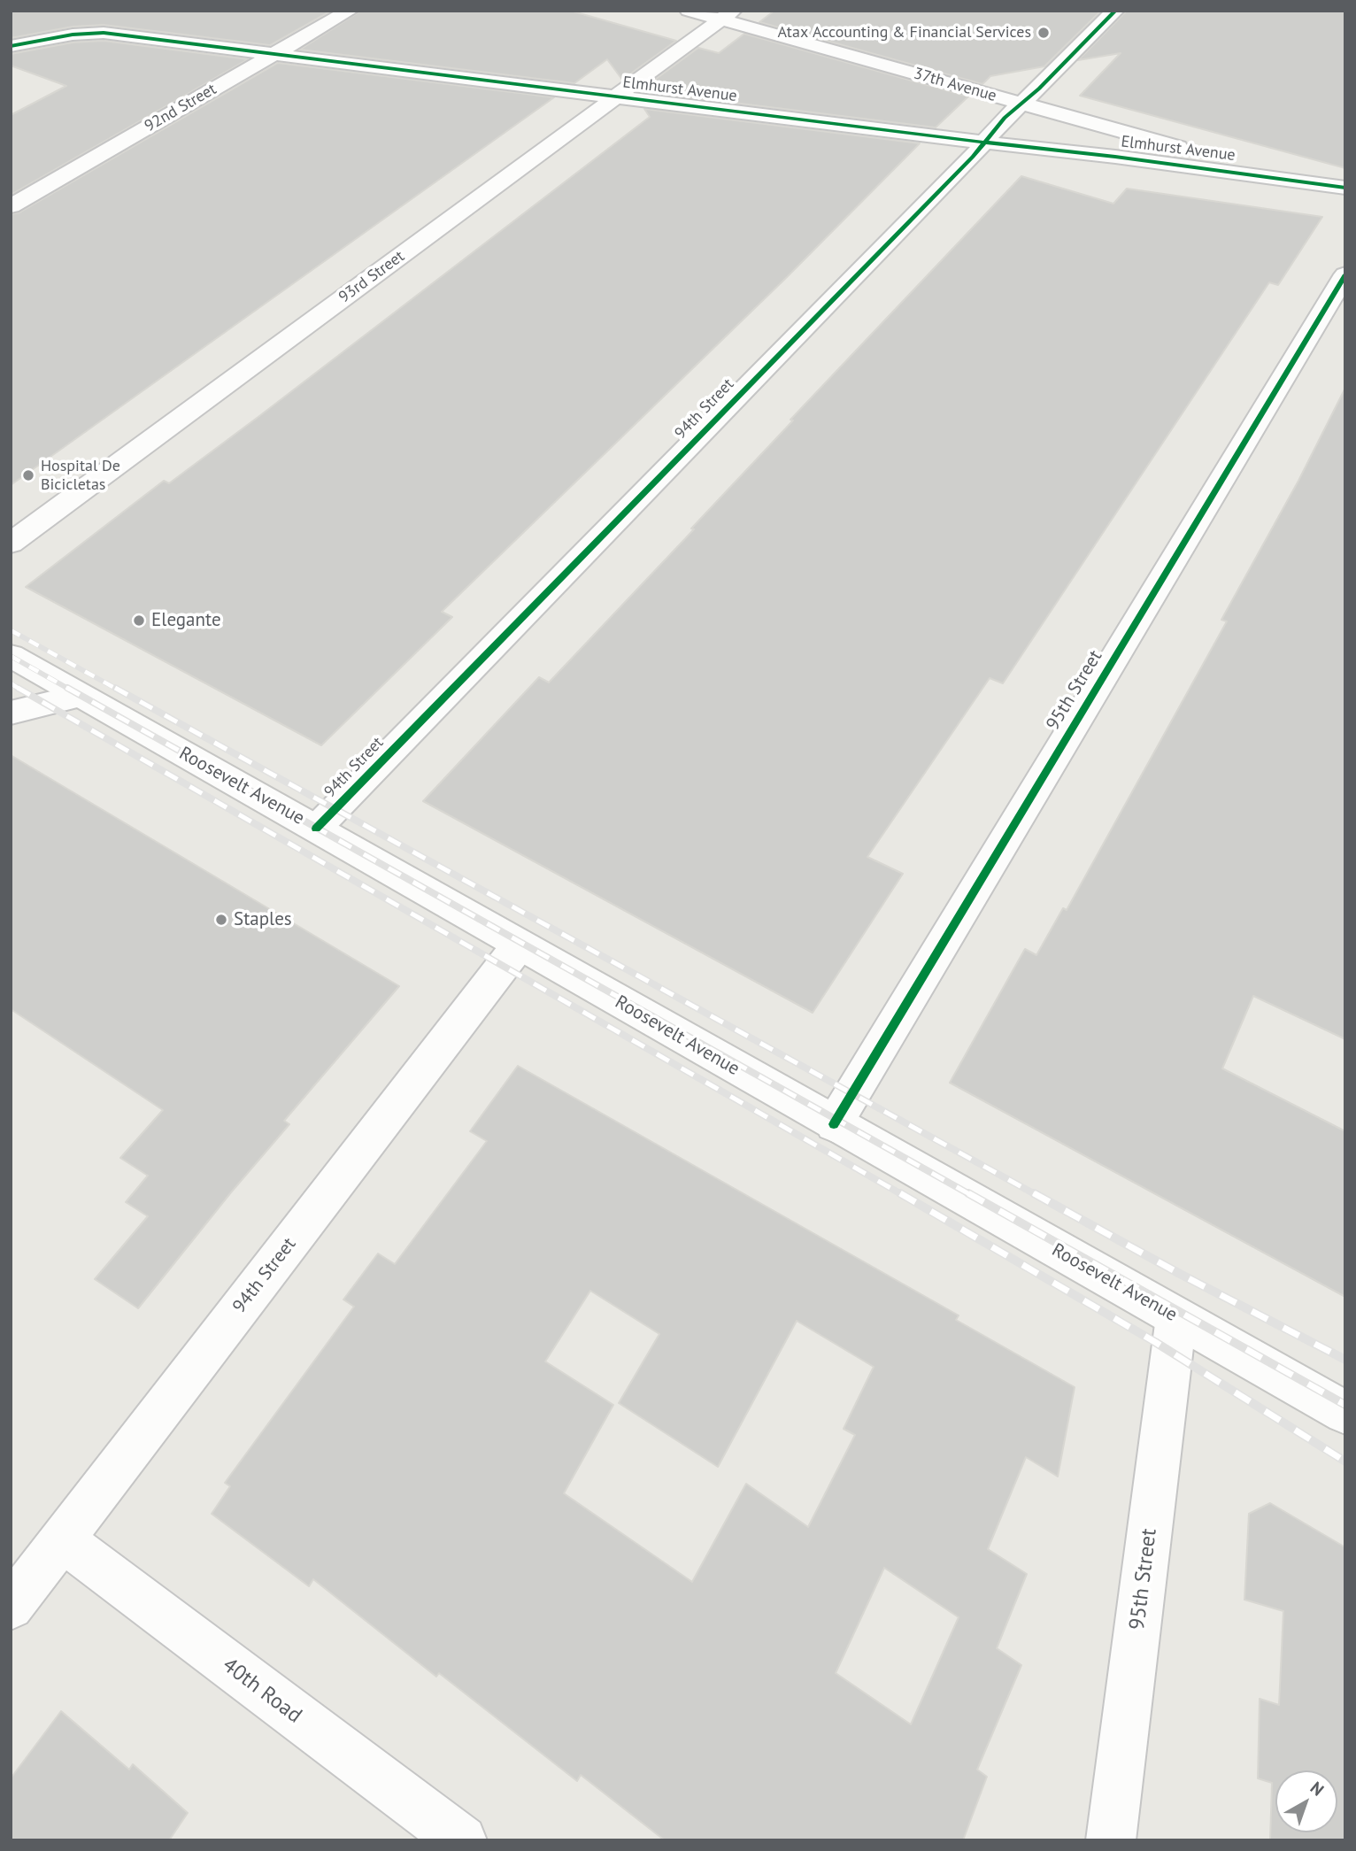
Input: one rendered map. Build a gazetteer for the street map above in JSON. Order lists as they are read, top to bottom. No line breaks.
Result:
{"streets":{"street":["37th Avenue","Elmhurst Avenue","92nd Street","93rd Street","94th Street","95th Street","Roosevelt Avenue","40th Road"]},"crossings":[["37th Avenue","Elmhurst Avenue"],["37th Avenue","93rd Street"],["37th Avenue","94th Street"],["Elmhurst Avenue","92nd Street"],["Elmhurst Avenue","93rd Street"],["Elmhurst Avenue","94th Street"],["94th Street","Roosevelt Avenue"],["94th Street","40th Road"],["95th Street","Roosevelt Avenue"]],"places":["Atax Accounting & Financial Services","Hospital De Bicicletas","Elegante","Staples"],"north":"top right"}
